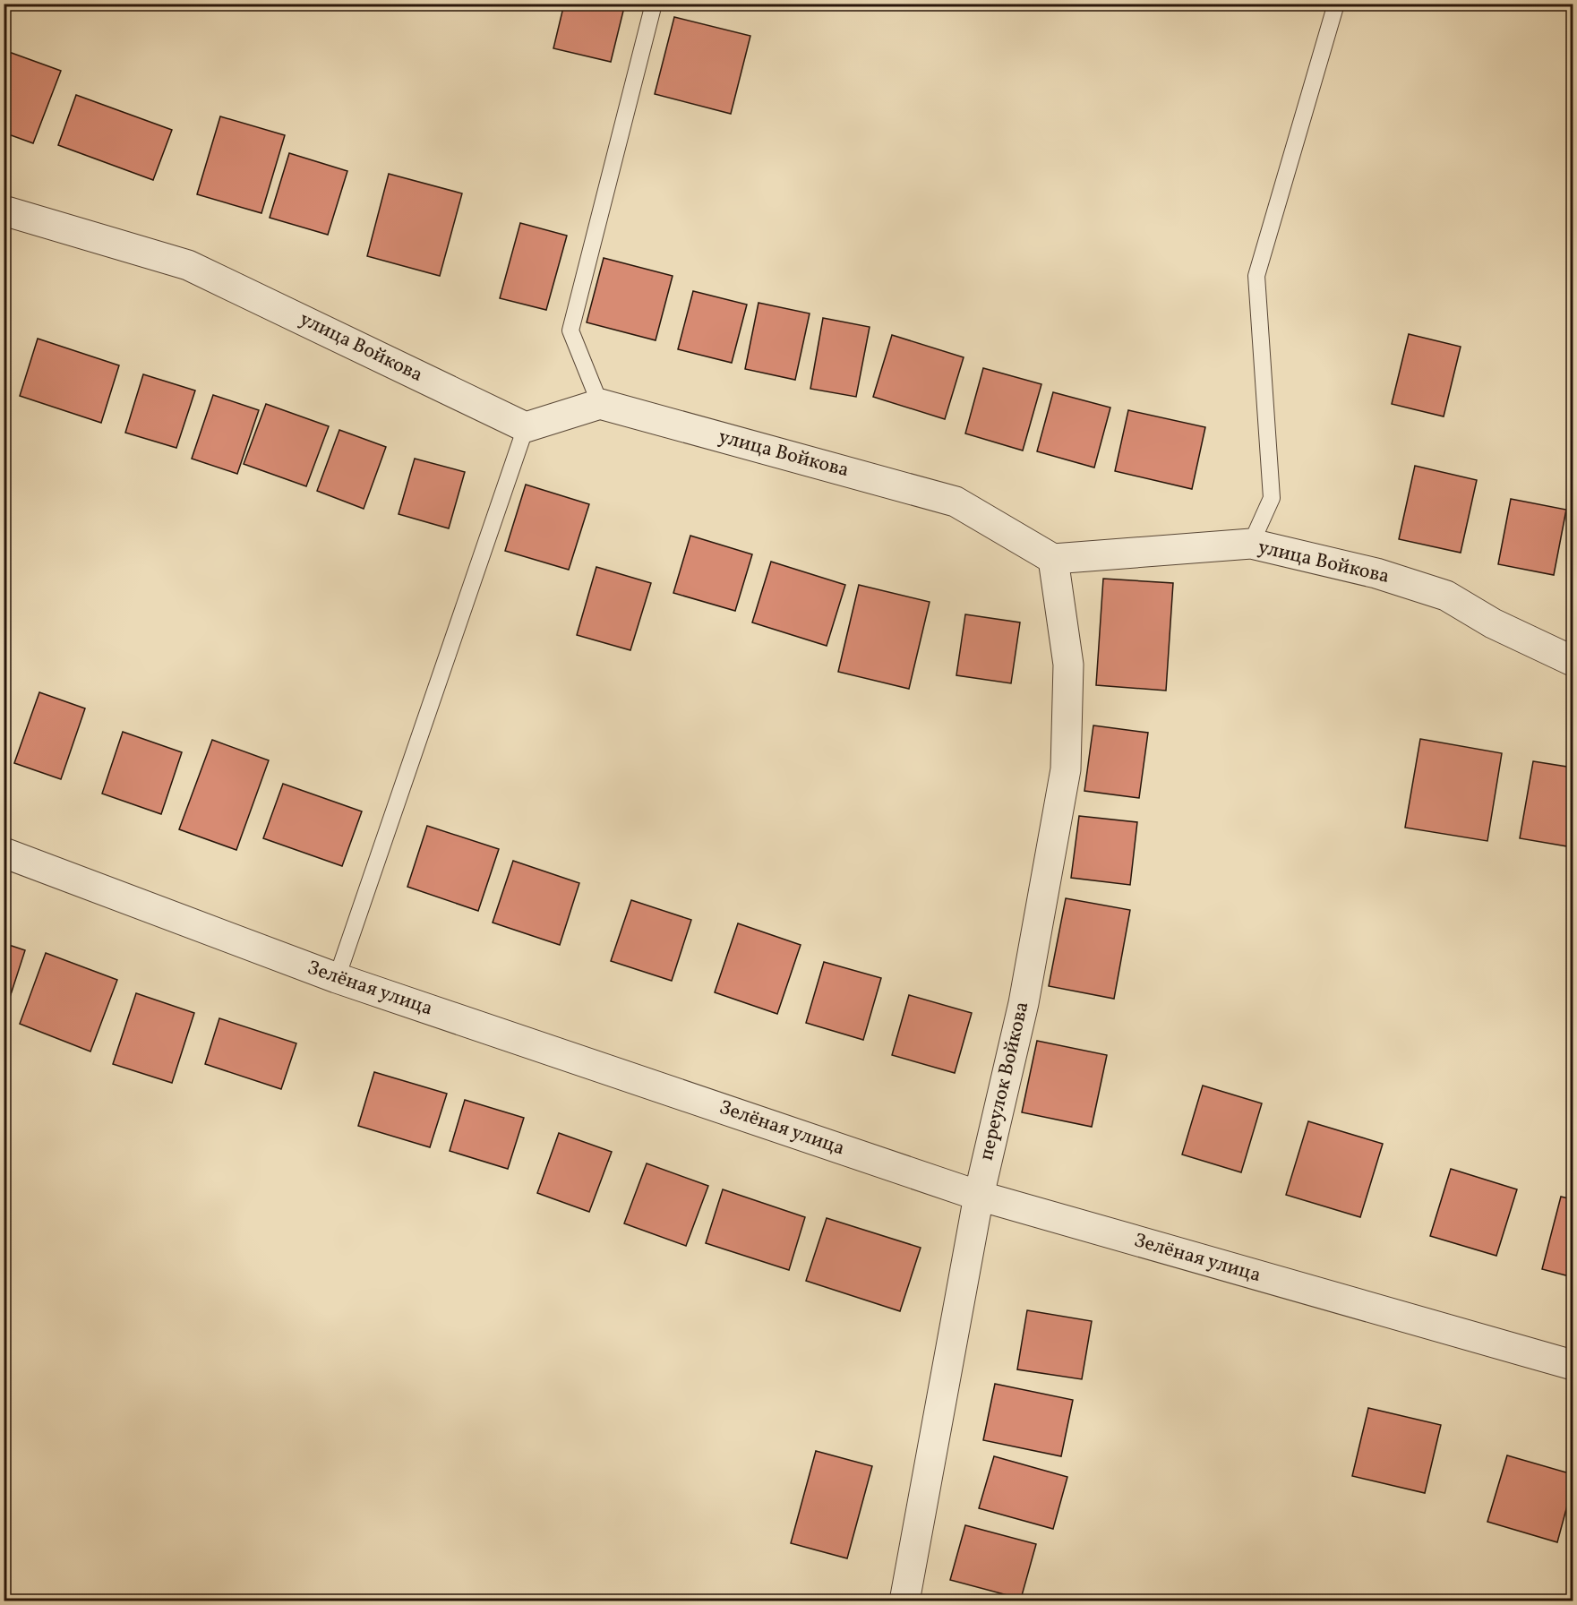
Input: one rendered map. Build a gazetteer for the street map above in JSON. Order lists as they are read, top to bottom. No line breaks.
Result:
{"streets":{"street":["улица Войкова","Зелёная улица","переулок Войкова"]},"crossings":[["улица Войкова","переулок Войкова"],["Зелёная улица","переулок Войкова"]]}
